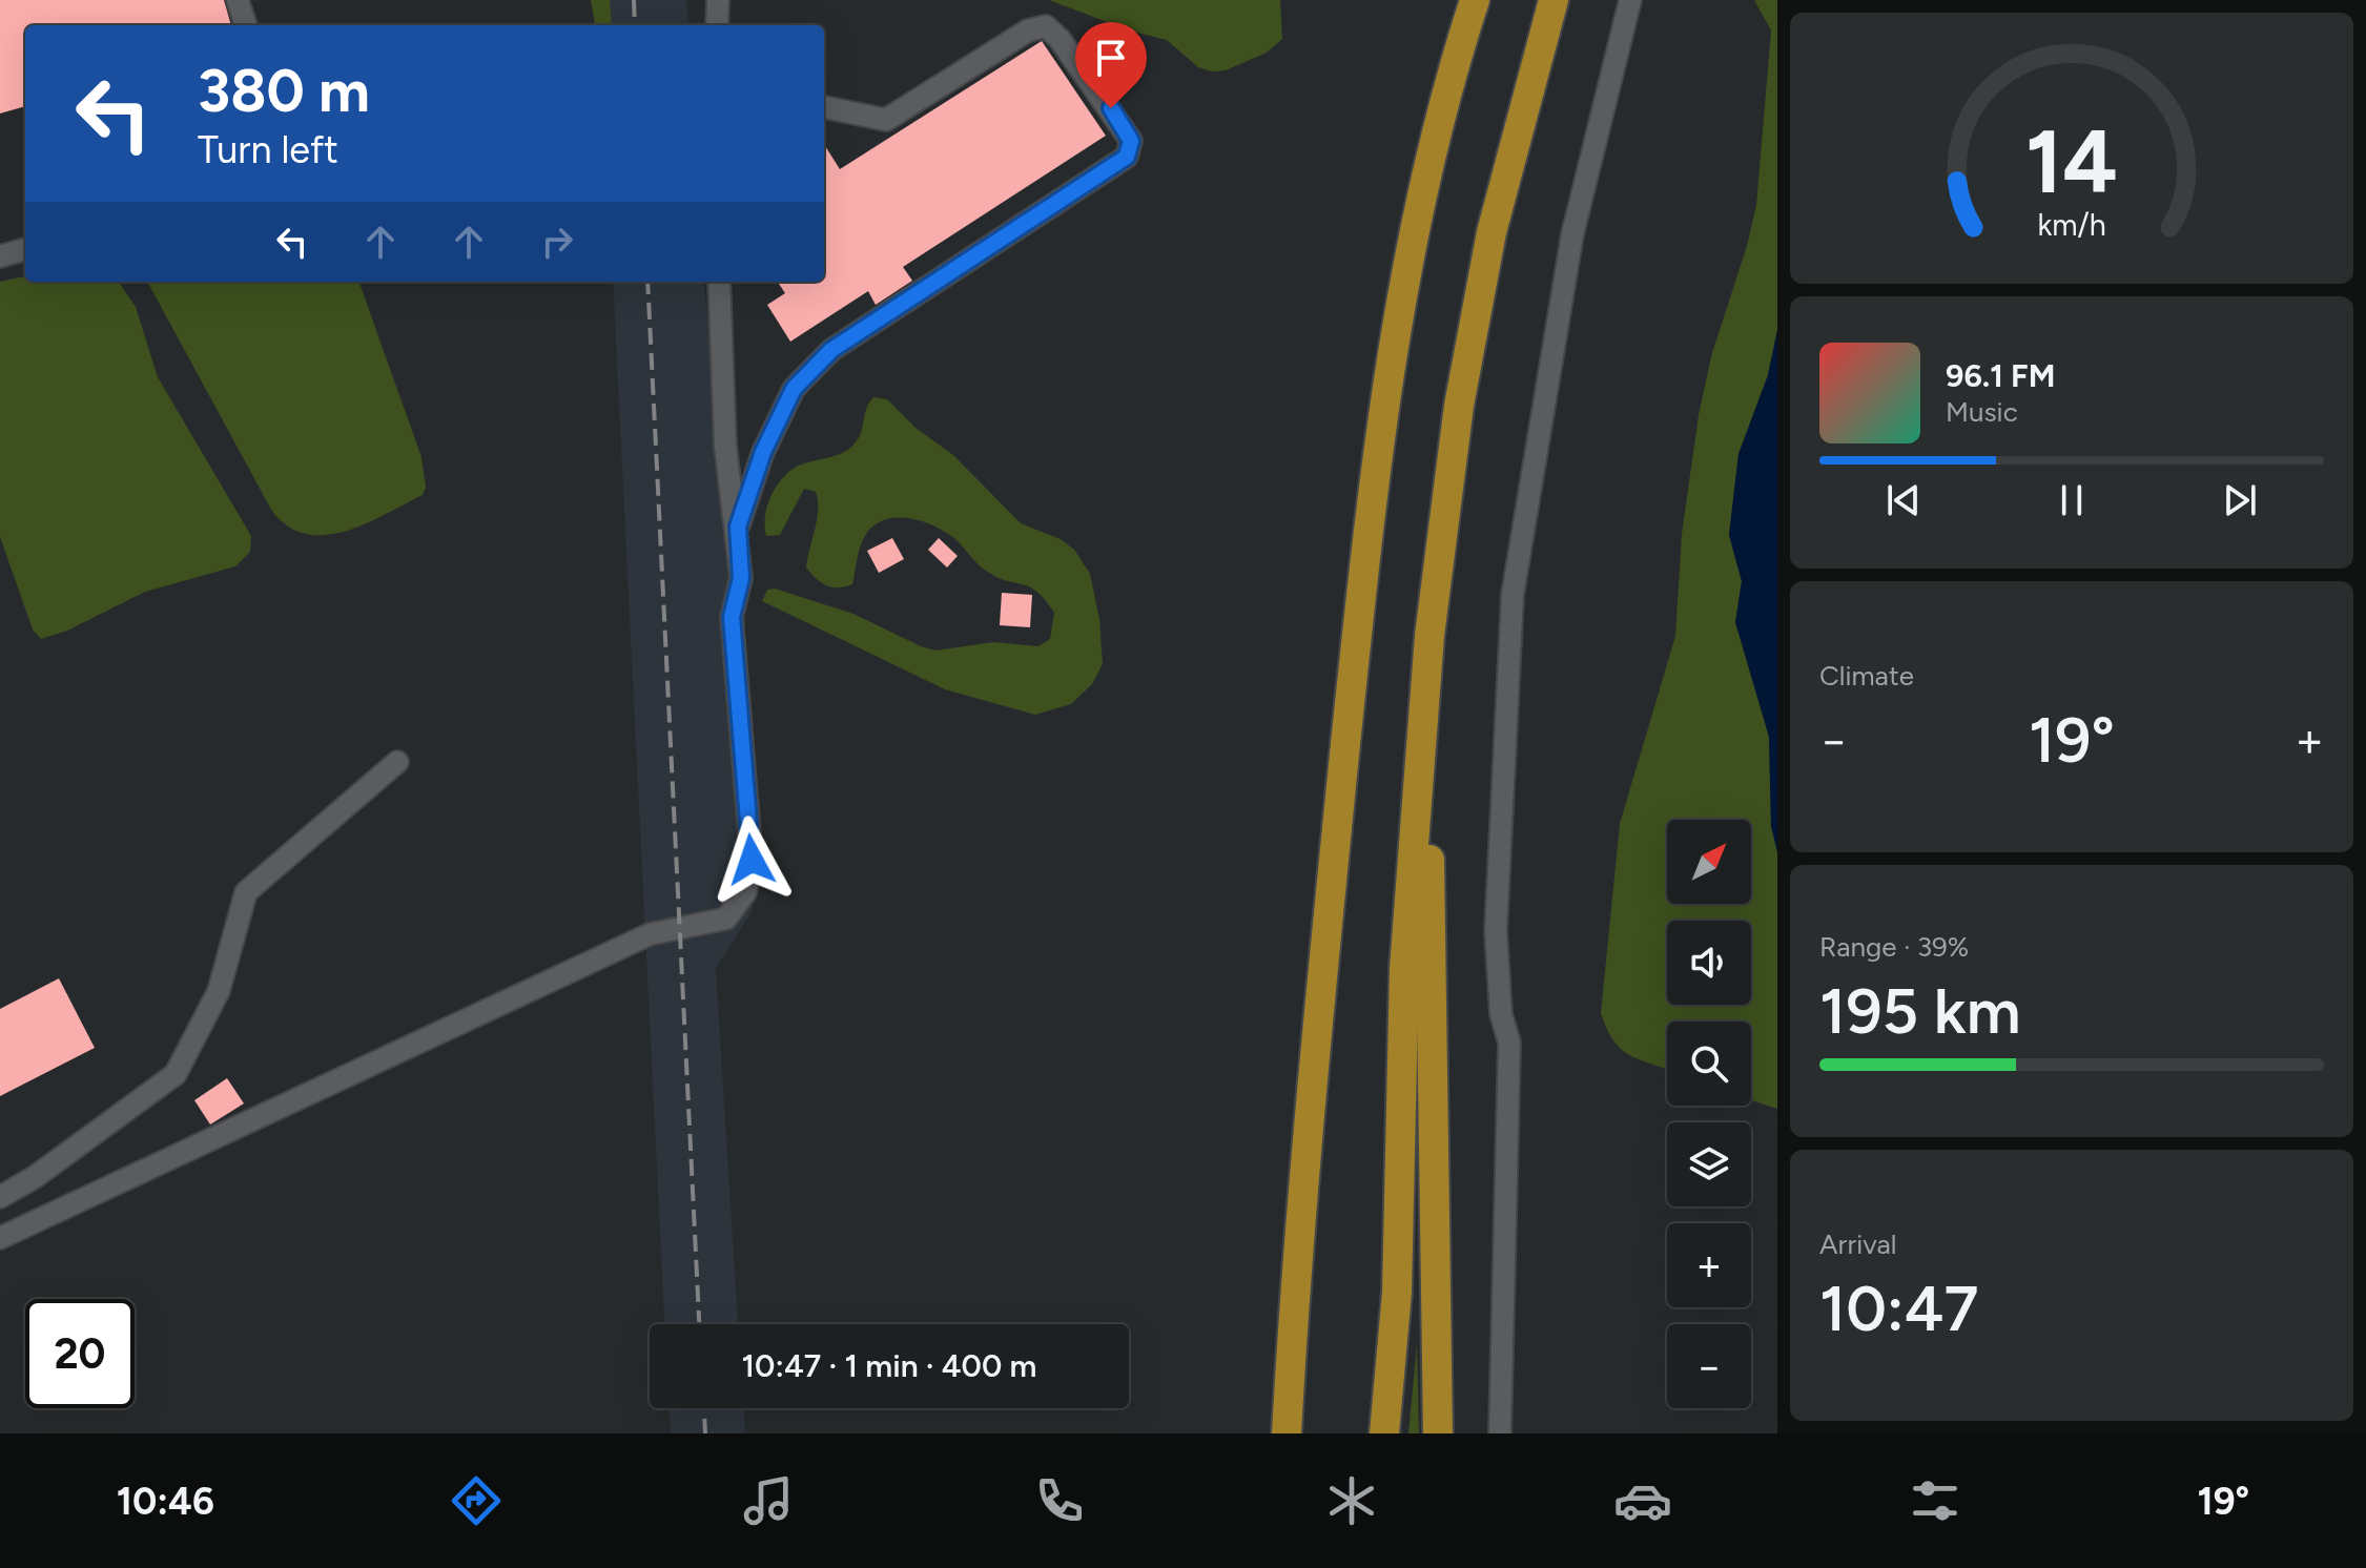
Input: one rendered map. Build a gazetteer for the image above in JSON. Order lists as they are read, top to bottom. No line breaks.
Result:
{"north":"top right","page":{"turn":["380 m","Turn left"],"song":["96.1 FM","Music"],"tile":["Climate",["Range · 39%","195 km"],["Arrival","10:47"]],"heat":["−","19°","+"],"map_buttons":["+","−"],"limit":"20","trip":"10:47 · 1 min · 400 m","tabs":["10:46","19°"],"gauge":["14","km/h"]}}
